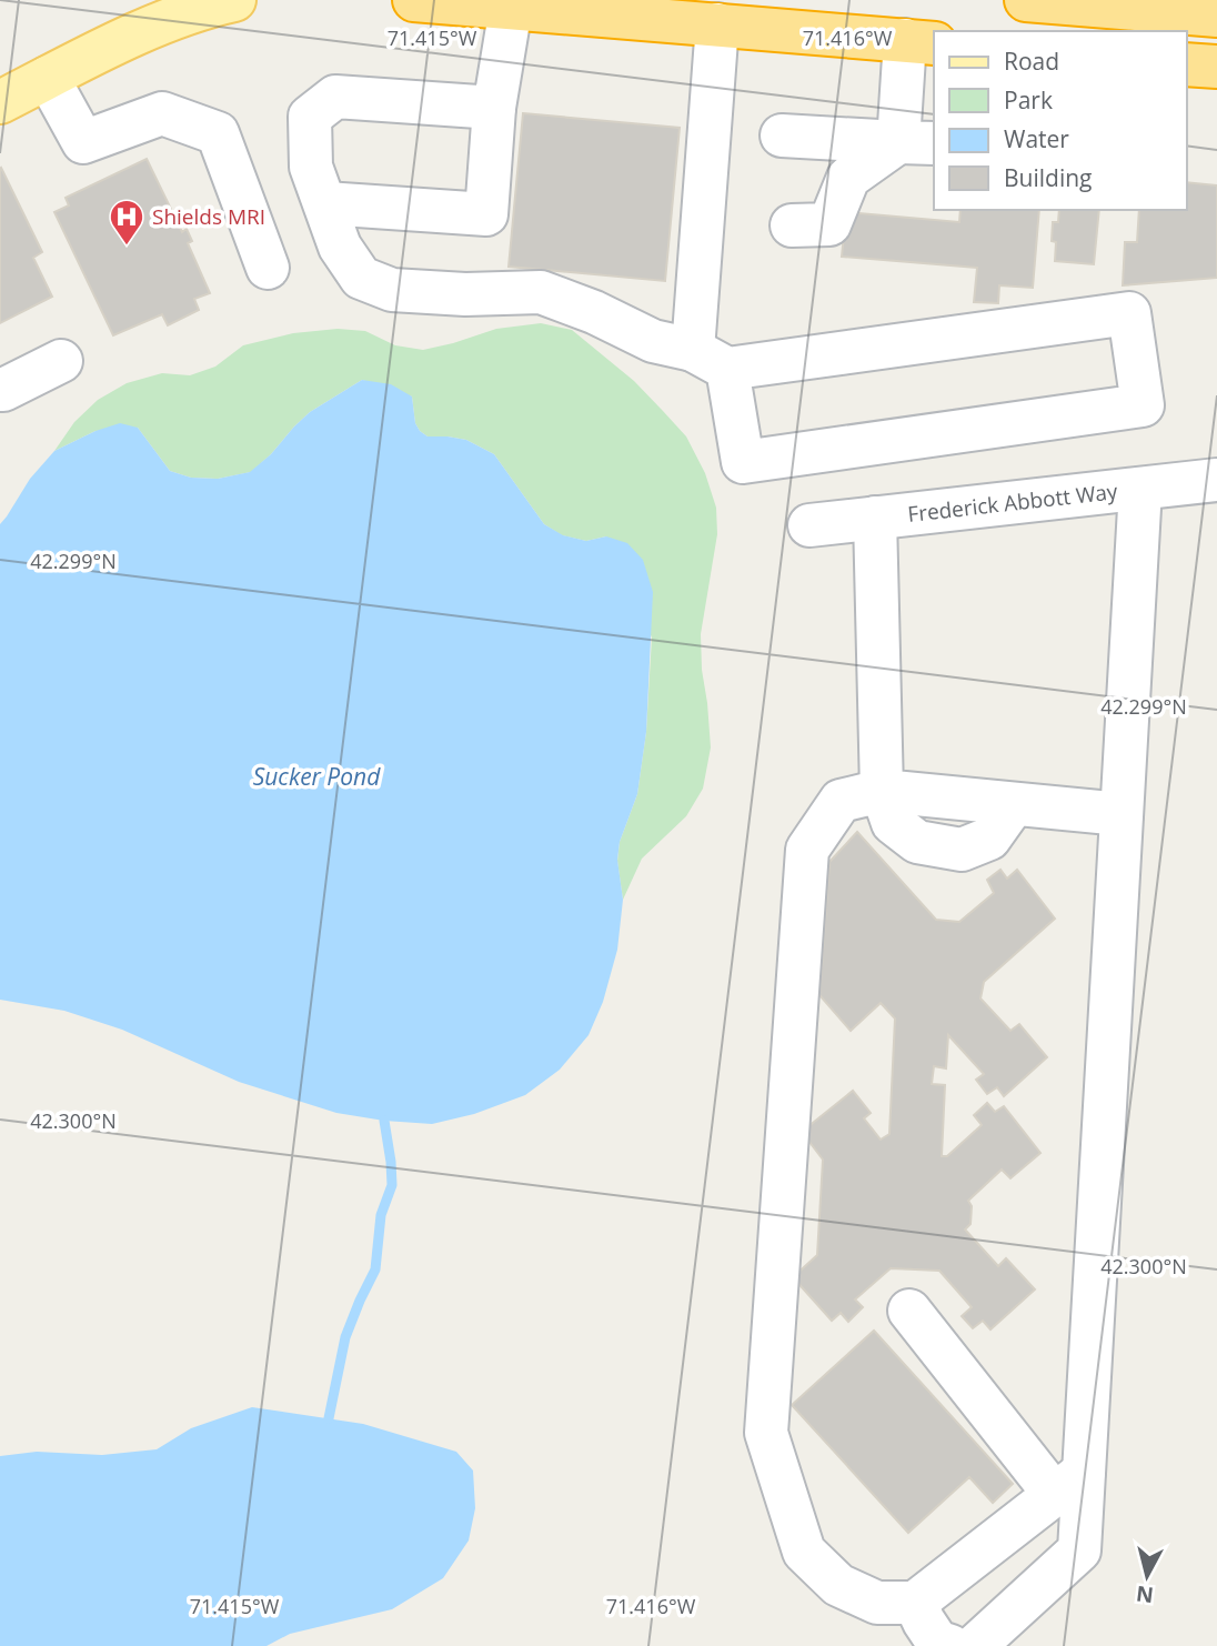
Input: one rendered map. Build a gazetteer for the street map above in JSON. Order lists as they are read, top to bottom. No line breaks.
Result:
{"streets":{"street":["Frederick Abbott Way"]},"water":["Sucker Pond"],"places":{"hospital":["Shields MRI"]},"legend":["Road","Park","Water","Building"],"north":"bottom","coordinates":["71.415°W","71.416°W","42.299°N","42.300°N"]}
